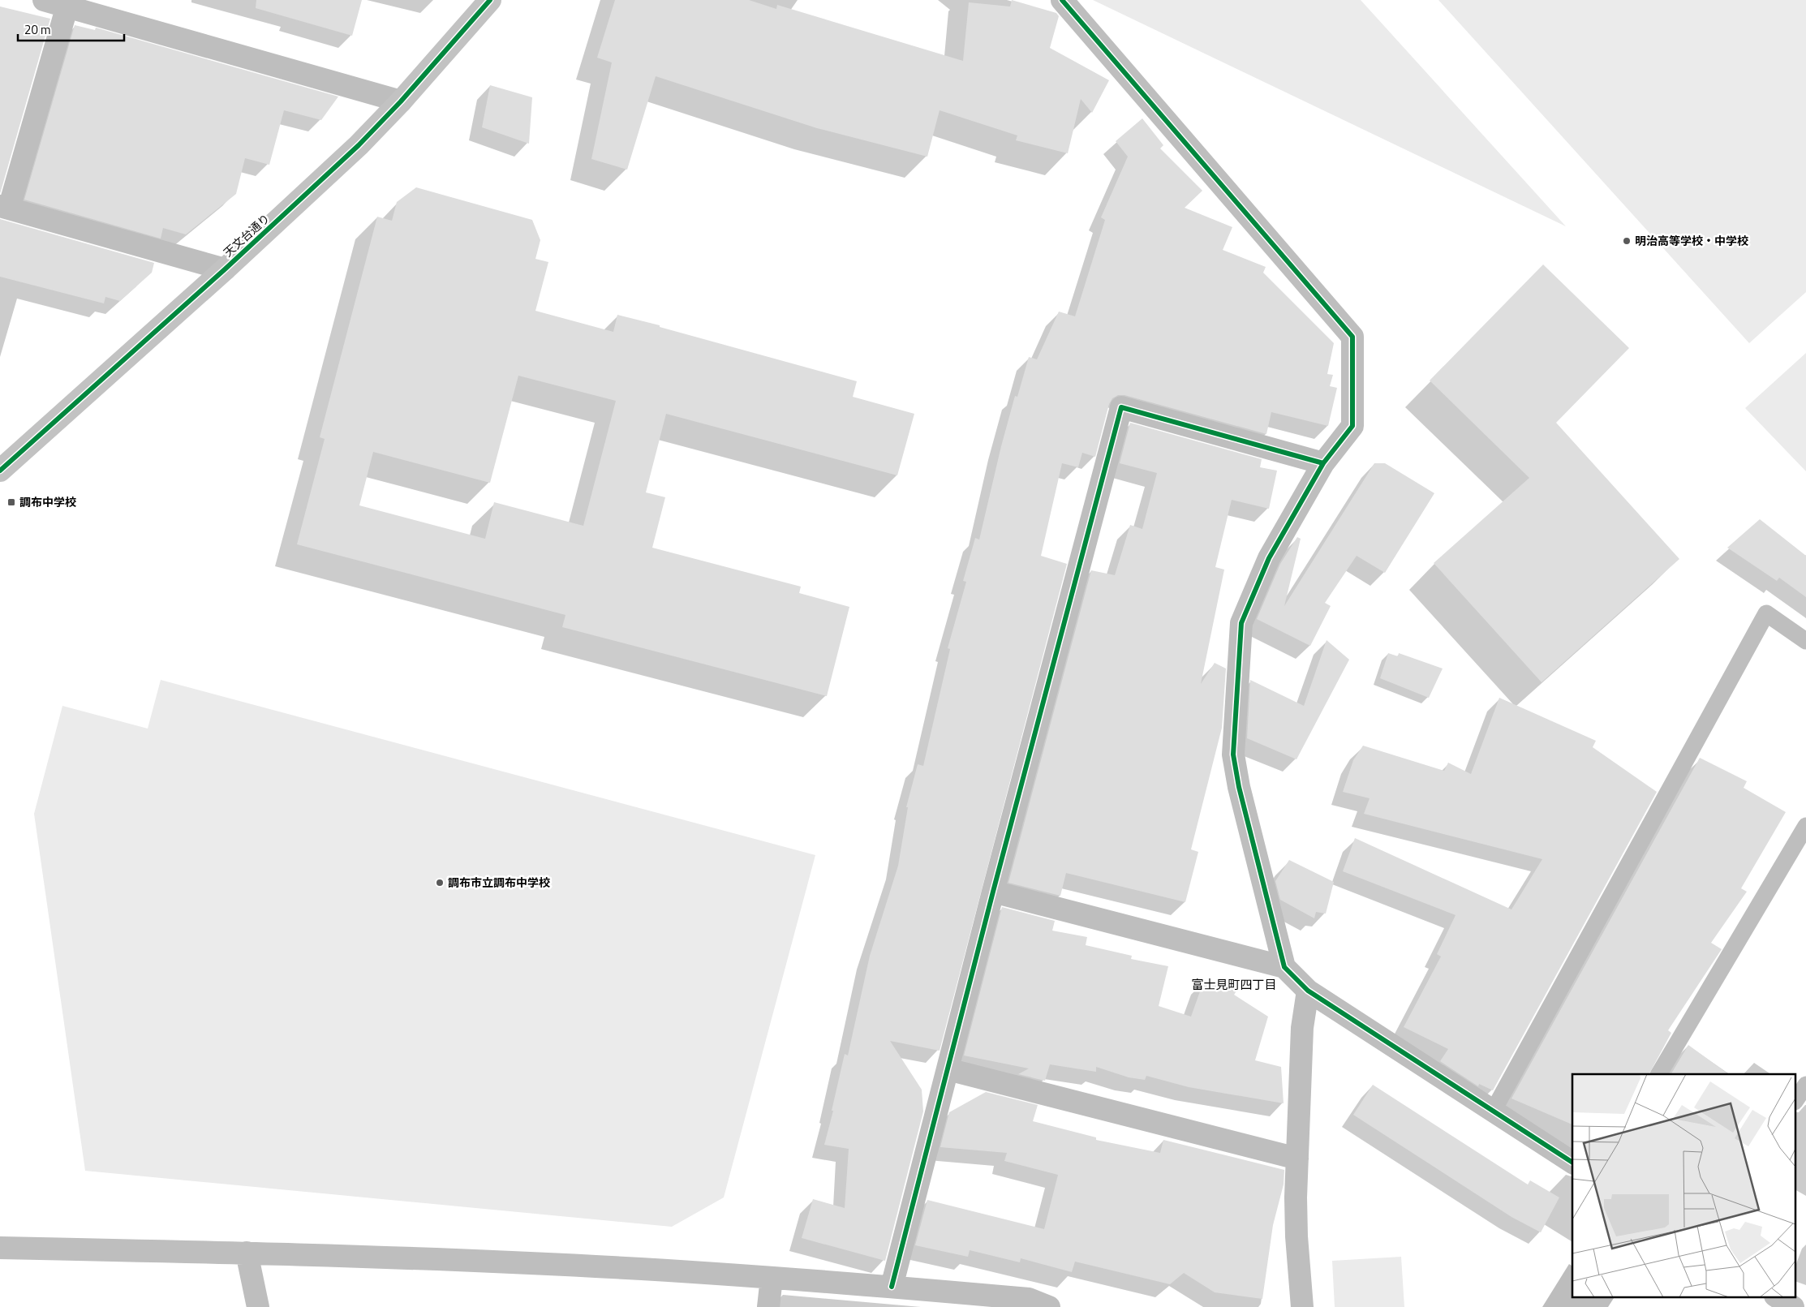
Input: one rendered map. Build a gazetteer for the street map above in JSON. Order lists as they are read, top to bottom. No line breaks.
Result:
{"streets":{"main road":["天文台通り"]},"districts":["富士見町四丁目"],"places":{"other":["明治高等学校・中学校","調布市立調布中学校"],"transit":["調布中学校"]},"scale_bar":"20 m"}
